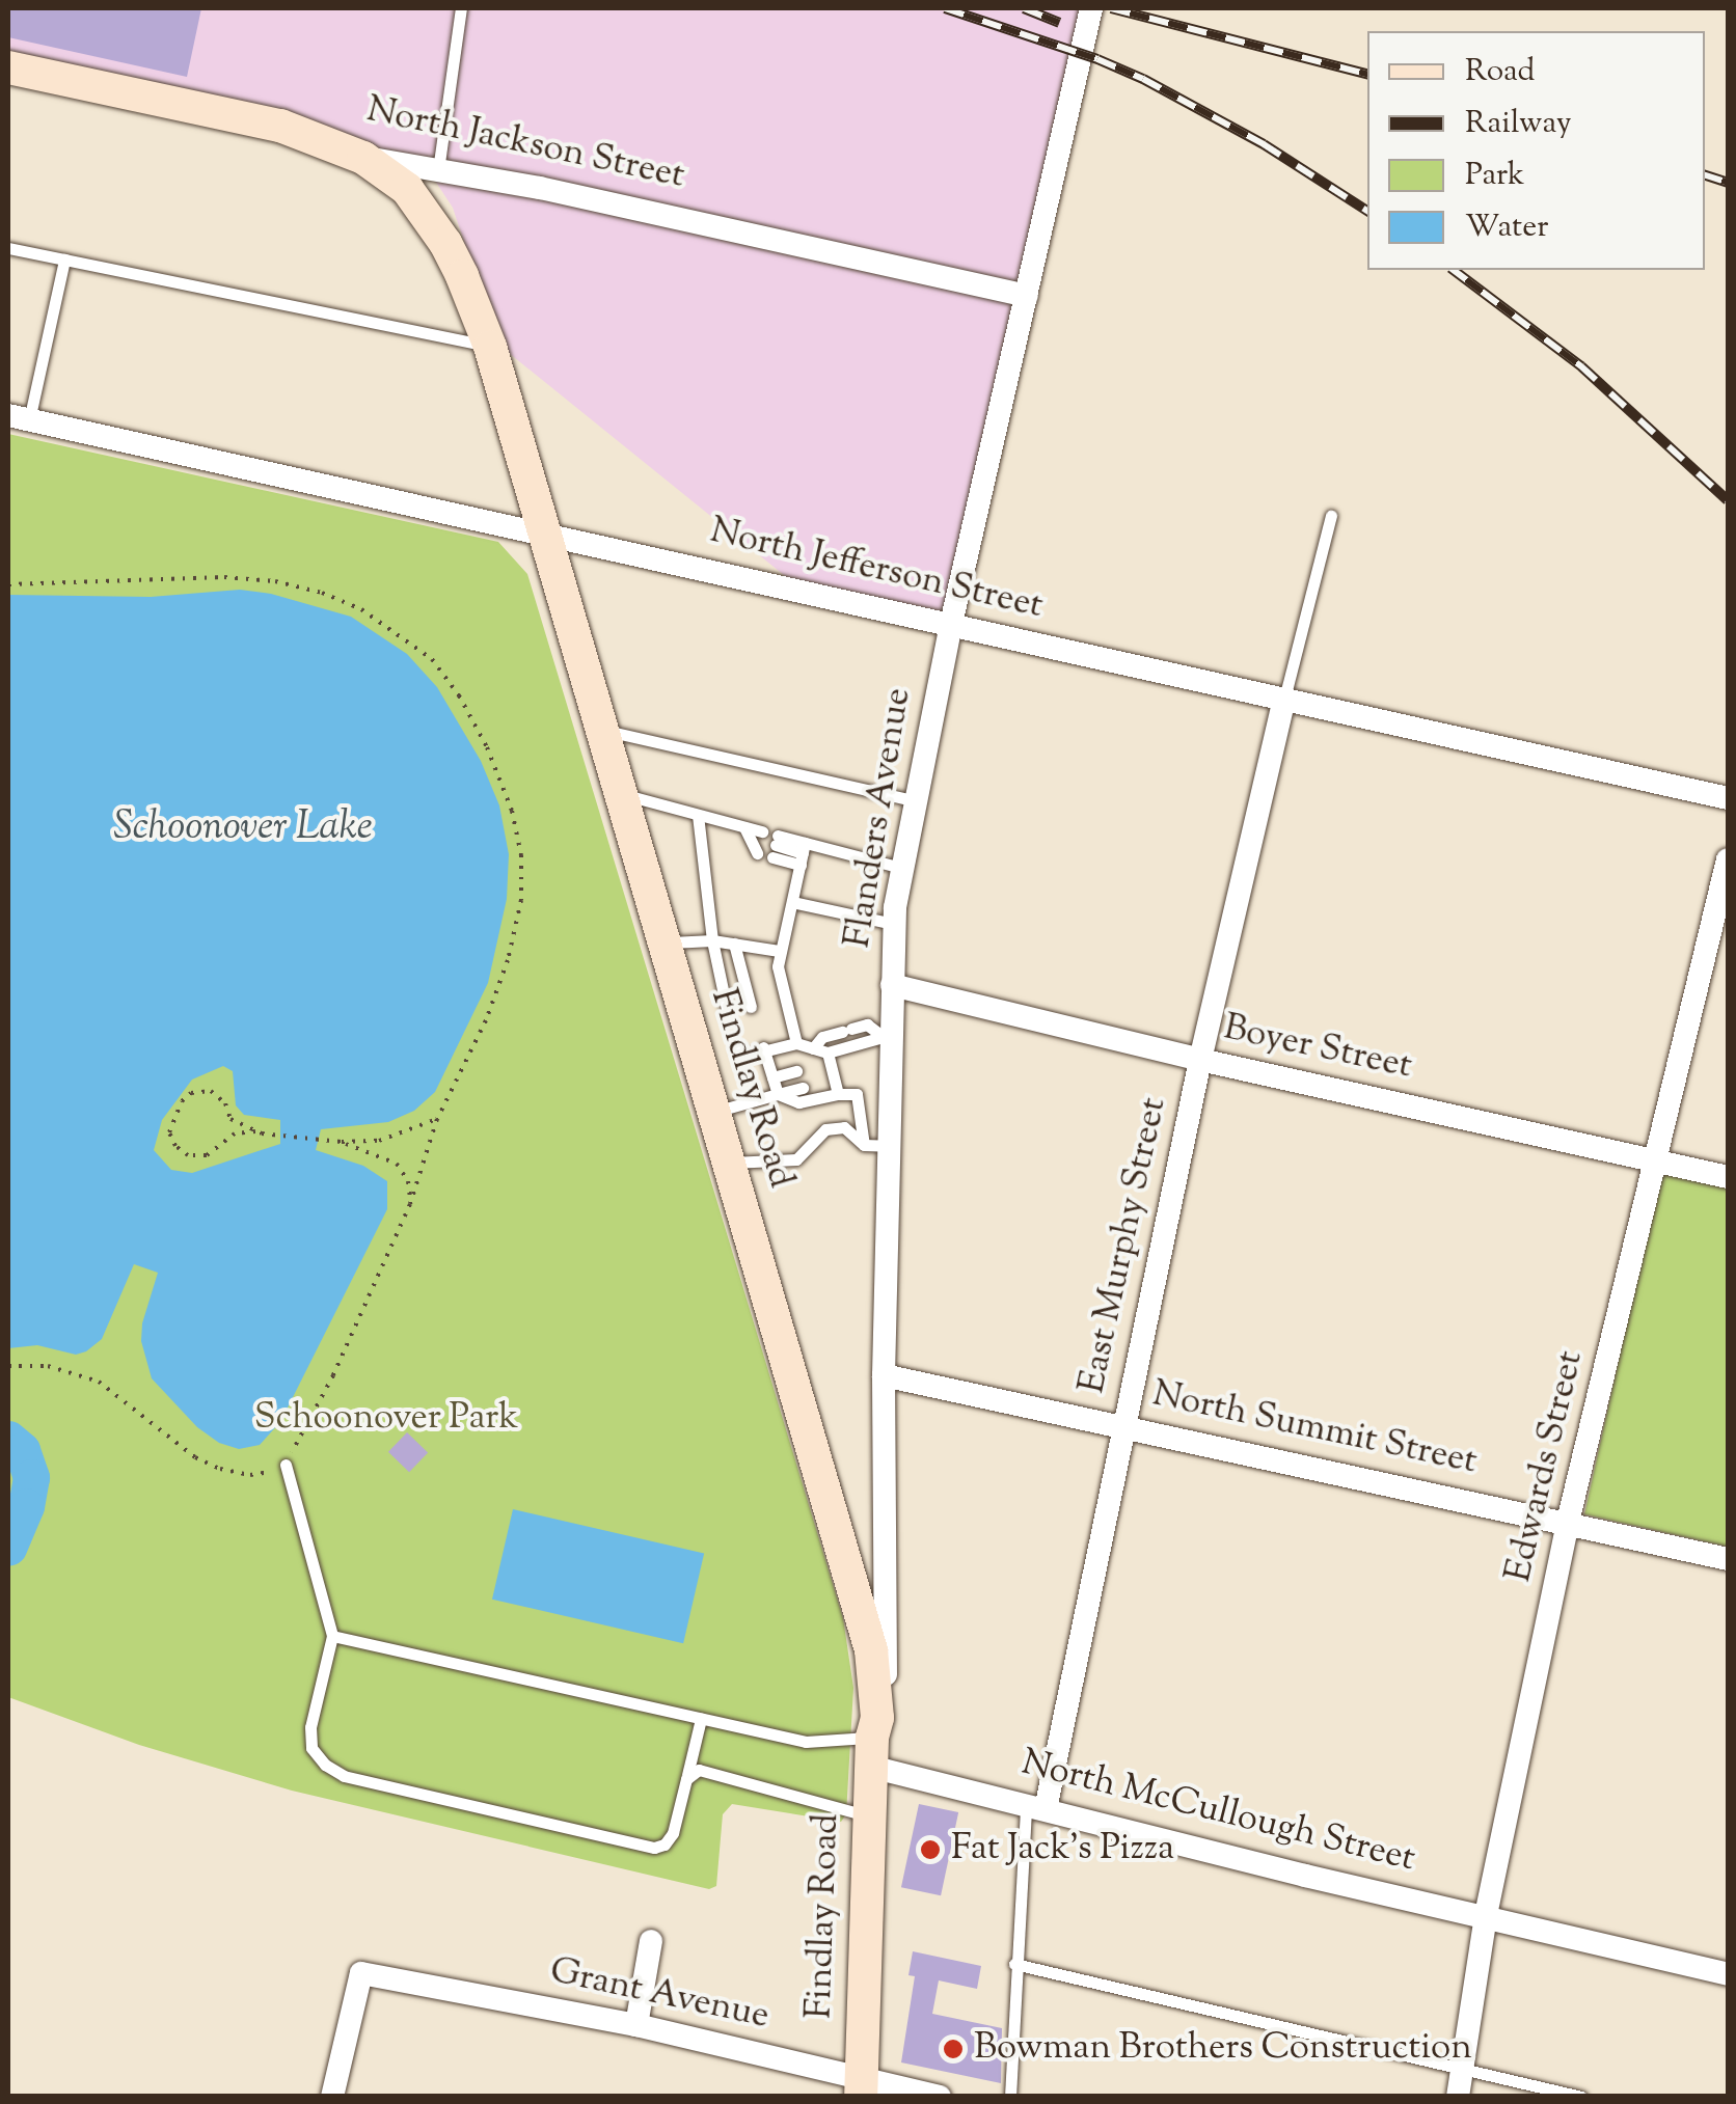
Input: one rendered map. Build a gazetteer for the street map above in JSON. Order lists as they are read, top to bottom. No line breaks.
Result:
{"streets":{"main road":["North Jackson Street","Findlay Road"],"street":["North Jefferson Street","Flanders Avenue","Boyer Street","East Murphy Street","North Summit Street","Edwards Street","North McCullough Street","Grant Avenue"]},"crossings":[["North Jackson Street","Flanders Avenue"],["North Jackson Street","Findlay Road"],["North Jefferson Street","Flanders Avenue"],["North Jefferson Street","Findlay Road"],["North Jefferson Street","East Murphy Street"],["Flanders Avenue","Boyer Street"],["Flanders Avenue","Findlay Road"],["Flanders Avenue","North Summit Street"],["Flanders Avenue","North McCullough Street"],["Boyer Street","East Murphy Street"],["Boyer Street","Edwards Street"],["Findlay Road","North McCullough Street"],["Findlay Road","Grant Avenue"],["East Murphy Street","North Summit Street"],["East Murphy Street","North McCullough Street"],["North Summit Street","Edwards Street"],["Edwards Street","North McCullough Street"]],"water":["Schoonover Lake"],"parks":["Schoonover Park"],"places":["Fat Jack's Pizza","Bowman Brothers Construction"],"legend":["Road","Railway","Park","Water"]}
